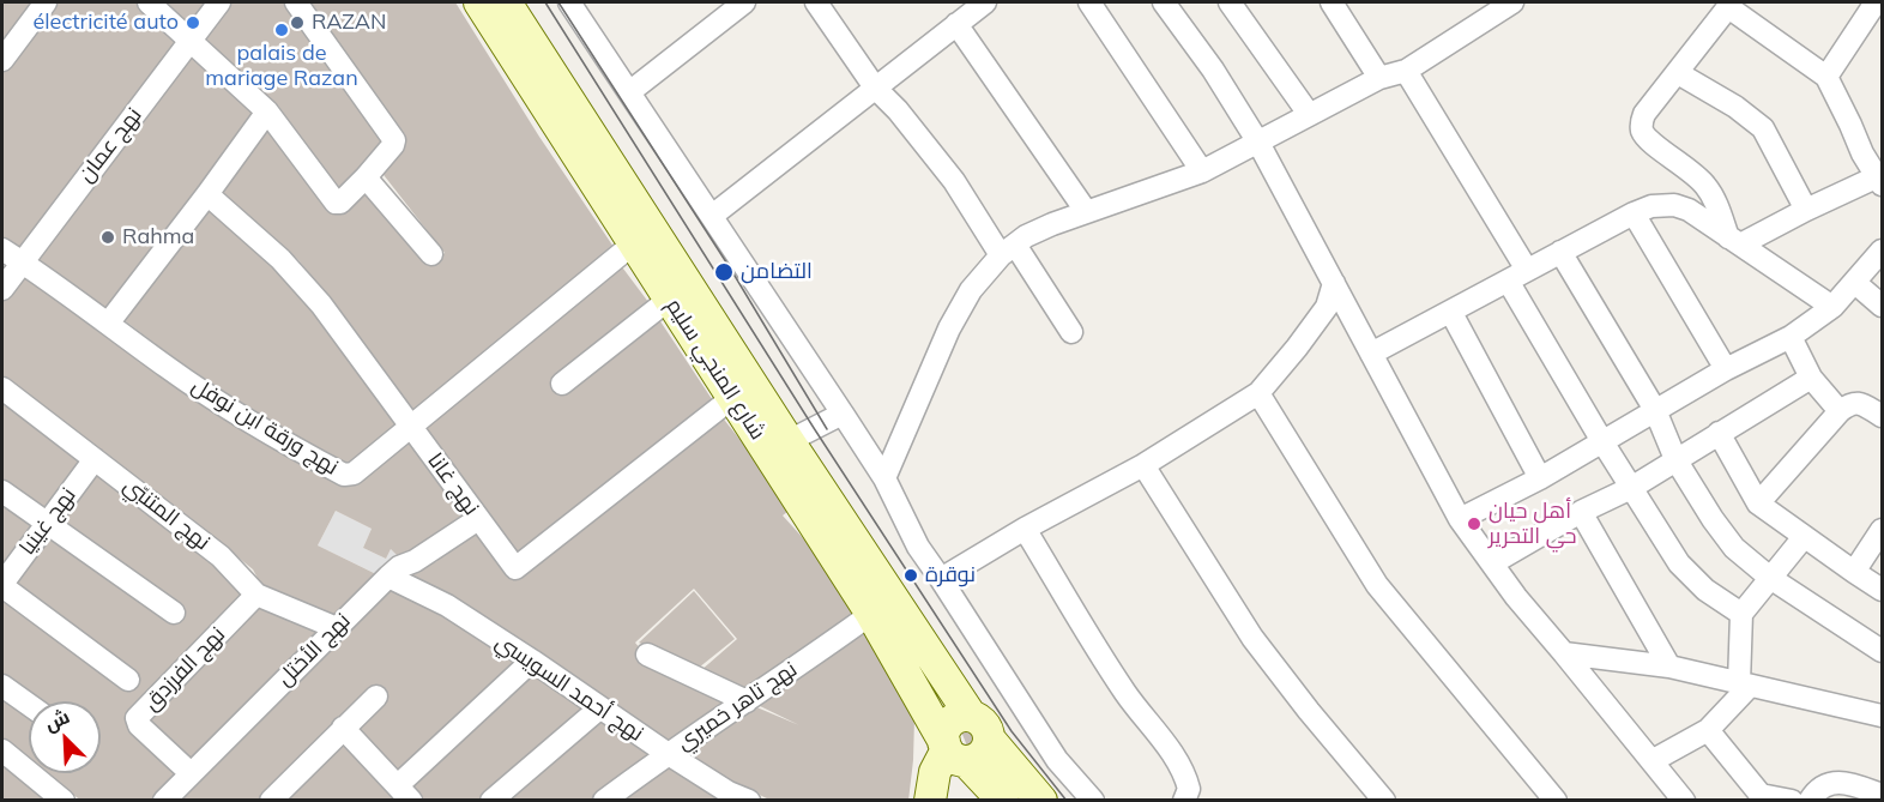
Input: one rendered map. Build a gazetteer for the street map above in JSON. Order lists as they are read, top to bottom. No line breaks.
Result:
{"streets":{"main road":["شارع المنجي سليم"],"street":["نهج عمان","نهج ورقة ابن نوفل","نهج غانا","نهج المتنبّي","نهج غينيا","نهج الأختل","نهج الفرزدق","نهج أحمد السويسي","نهج تاهر خميري"]},"crossings":[["نهج عمان","نهج ورقة ابن نوفل"],["شارع المنجي سليم","نهج ورقة ابن نوفل"],["شارع المنجي سليم","نهج غانا"],["شارع المنجي سليم","نهج تاهر خميري"],["نهج ورقة ابن نوفل","نهج غانا"],["نهج غانا","نهج الأختل"],["نهج المتنبّي","نهج غينيا"],["نهج المتنبّي","نهج الأختل"],["نهج المتنبّي","نهج الفرزدق"],["نهج الأختل","نهج الفرزدق"],["نهج الأختل","نهج أحمد السويسي"],["نهج أحمد السويسي","نهج تاهر خميري"]],"places":["électricité auto","RAZAN","palais de mariage Razan","Rahma","التضامن","أهل حيان حي التحرير","نوقرة"],"north":"top left"}
